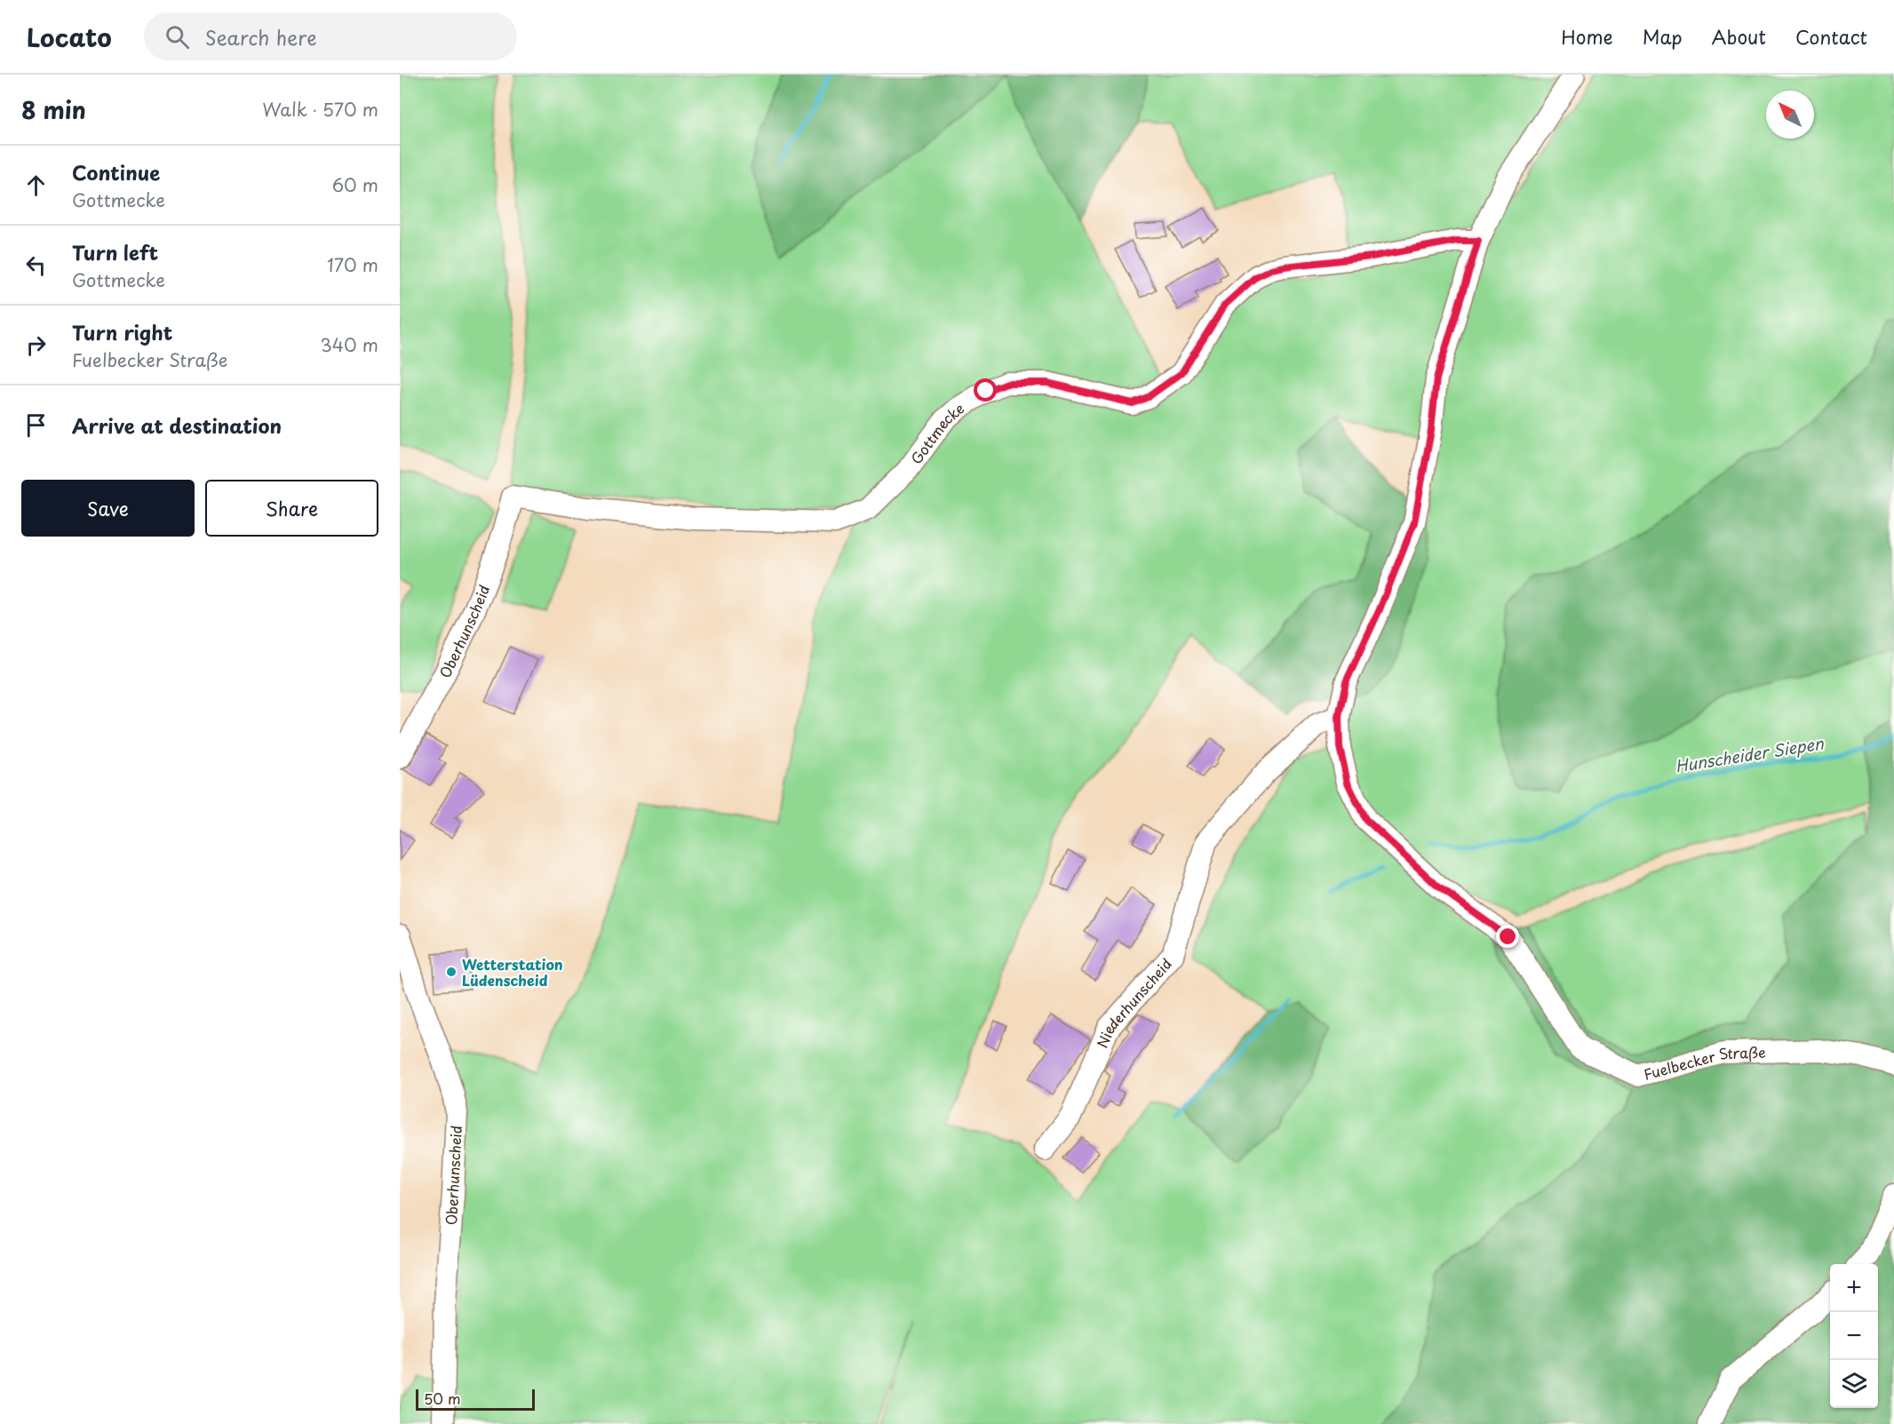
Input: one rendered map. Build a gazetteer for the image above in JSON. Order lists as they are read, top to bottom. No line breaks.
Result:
{"streets":{"street":["Gottmecke","Oberhunscheid","Niederhunscheid","Fuelbecker Straße"]},"crossings":[["Gottmecke","Oberhunscheid"],["Gottmecke","Fuelbecker Straße"],["Niederhunscheid","Fuelbecker Straße"]],"water":["Hunscheider Siepen"],"places":["Wetterstation Lüdenscheid"],"scale_bar":"50 m","north":"top left","page":{"header":"Locato","search":"Search here","nav":["Home","Map","About","Contact"],"heading":["8 min","Walk · 570 m"],"list":[["Continue","Gottmecke","60 m"],["Turn left","Gottmecke","170 m"],["Turn right","Fuelbecker Straße","340 m"],"Arrive at destination"],"buttons":["Save","Share"],"map_buttons":["+","−"],"scale":"50 m"}}
